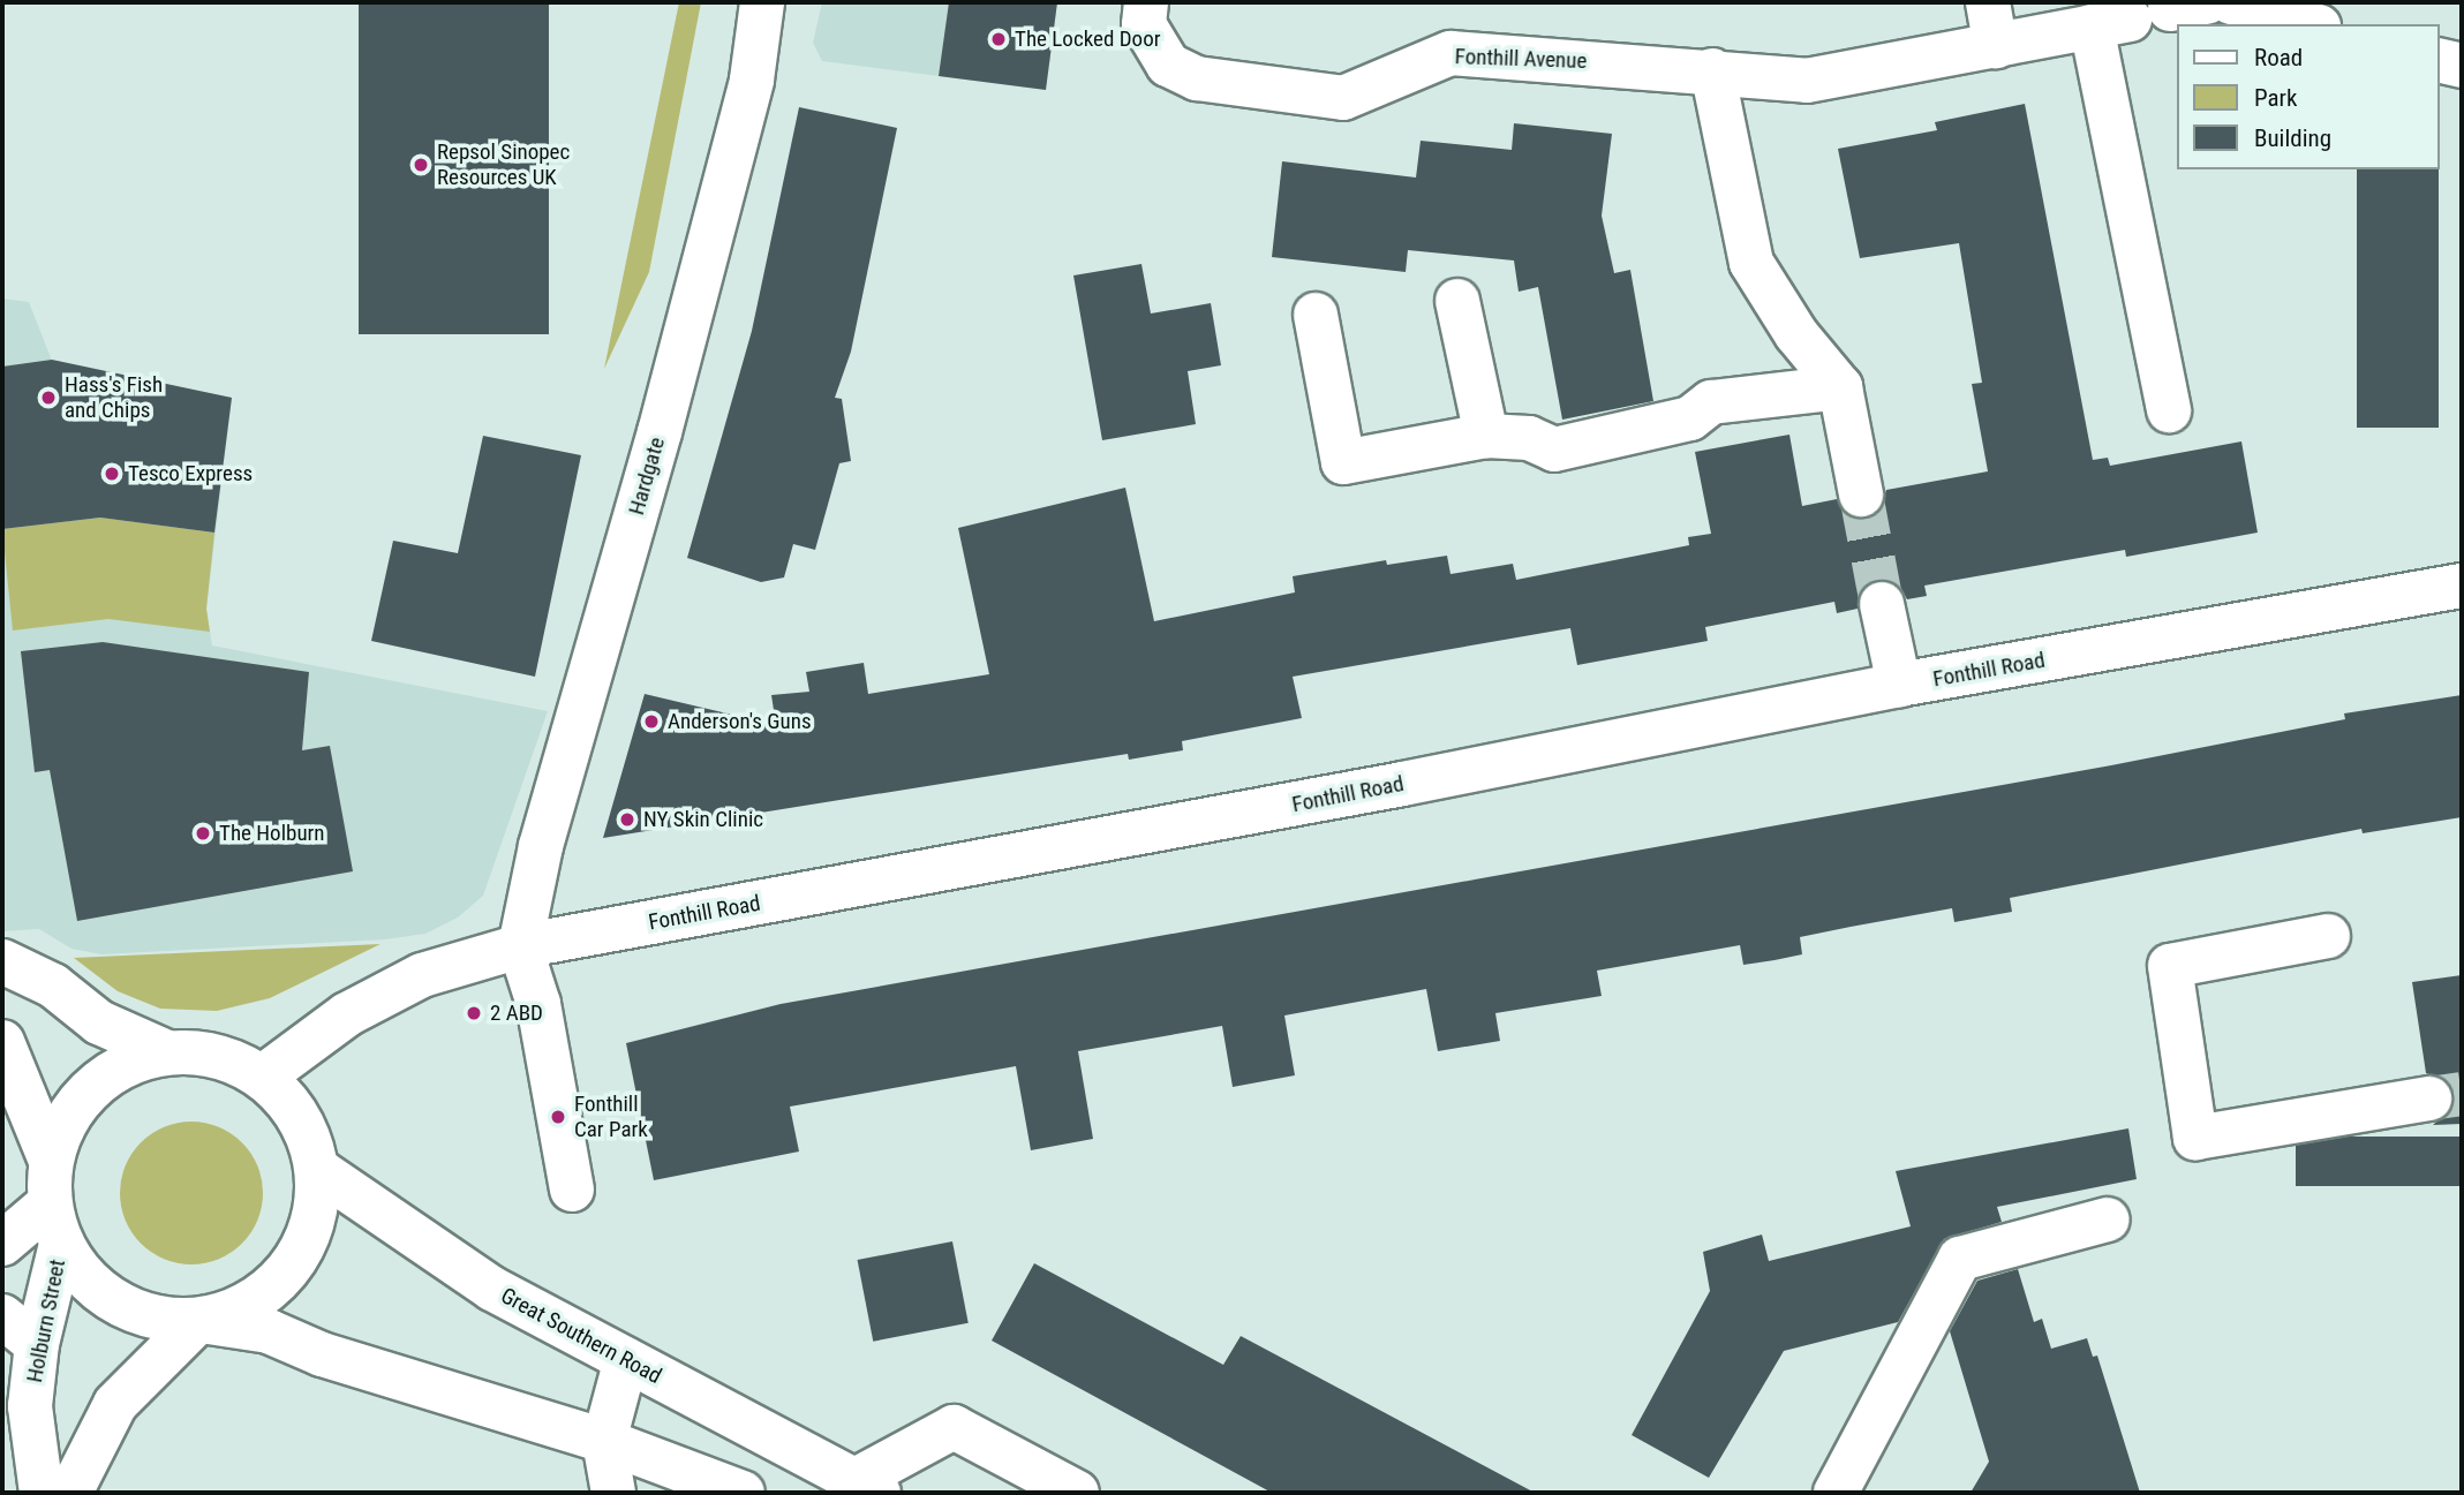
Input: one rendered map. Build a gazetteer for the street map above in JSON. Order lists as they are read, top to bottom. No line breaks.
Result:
{"streets":{"street":["Fonthill Avenue","Hardgate","Fonthill Road","Holburn Street","Great Southern Road"]},"crossings":[["Hardgate","Fonthill Road"],["Fonthill Road","Holburn Street"],["Fonthill Road","Great Southern Road"],["Holburn Street","Great Southern Road"]],"places":["The Locked Door","Repsol Sinopec Resources UK","Hass's Fish and Chips","Tesco Express","Anderson's Guns","NY Skin Clinic","The Holburn","2 ABD","Fonthill Car Park"],"legend":["Road","Park","Building"]}
